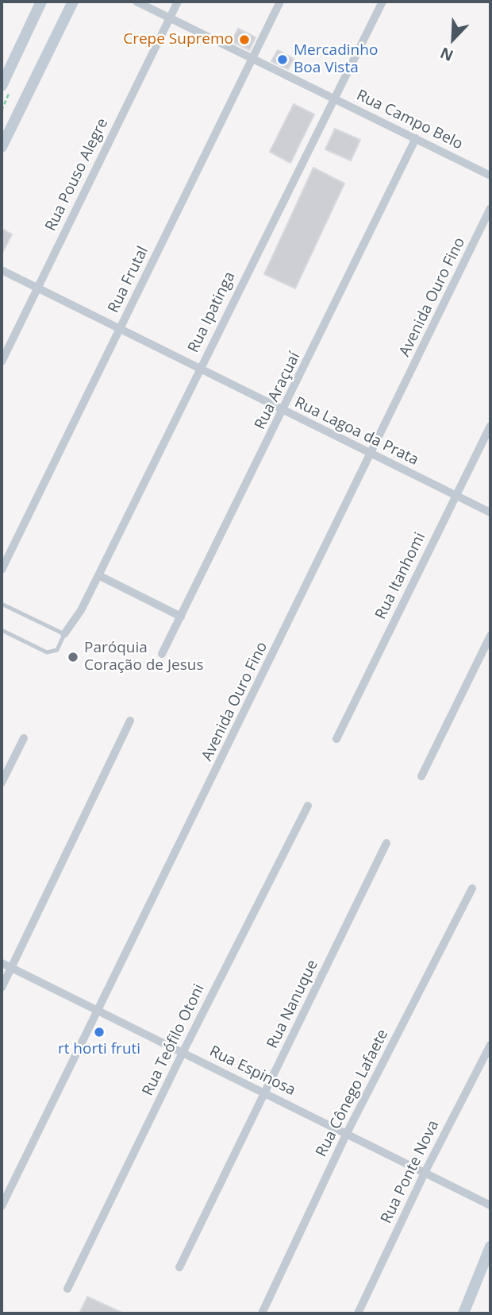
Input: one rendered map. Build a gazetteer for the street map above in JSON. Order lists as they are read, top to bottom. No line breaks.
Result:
{"streets":{"street":["Rua Campo Belo","Rua Pouso Alegre","Rua Frutal","Avenida Ouro Fino","Rua Ipatinga","Rua Araçuaí","Rua Lagoa da Prata","Rua Itanhomi","Rua Nanuque","Rua Teófilo Otoni","Rua Espinosa","Rua Cônego Lafaete","Rua Ponte Nova"]},"crossings":[["Rua Campo Belo","Rua Pouso Alegre"],["Rua Campo Belo","Rua Frutal"],["Rua Campo Belo","Rua Ipatinga"],["Rua Campo Belo","Rua Araçuaí"],["Rua Pouso Alegre","Rua Lagoa da Prata"],["Rua Frutal","Rua Lagoa da Prata"],["Avenida Ouro Fino","Rua Lagoa da Prata"],["Avenida Ouro Fino","Rua Espinosa"],["Rua Ipatinga","Rua Lagoa da Prata"],["Rua Araçuaí","Rua Lagoa da Prata"],["Rua Lagoa da Prata","Rua Itanhomi"],["Rua Nanuque","Rua Espinosa"],["Rua Teófilo Otoni","Rua Espinosa"],["Rua Espinosa","Rua Cônego Lafaete"],["Rua Espinosa","Rua Ponte Nova"]],"places":["Crepe Supremo","Mercadinho Boa Vista","Paróquia Coração de Jesus","rt horti fruti"],"north":"bottom left"}
